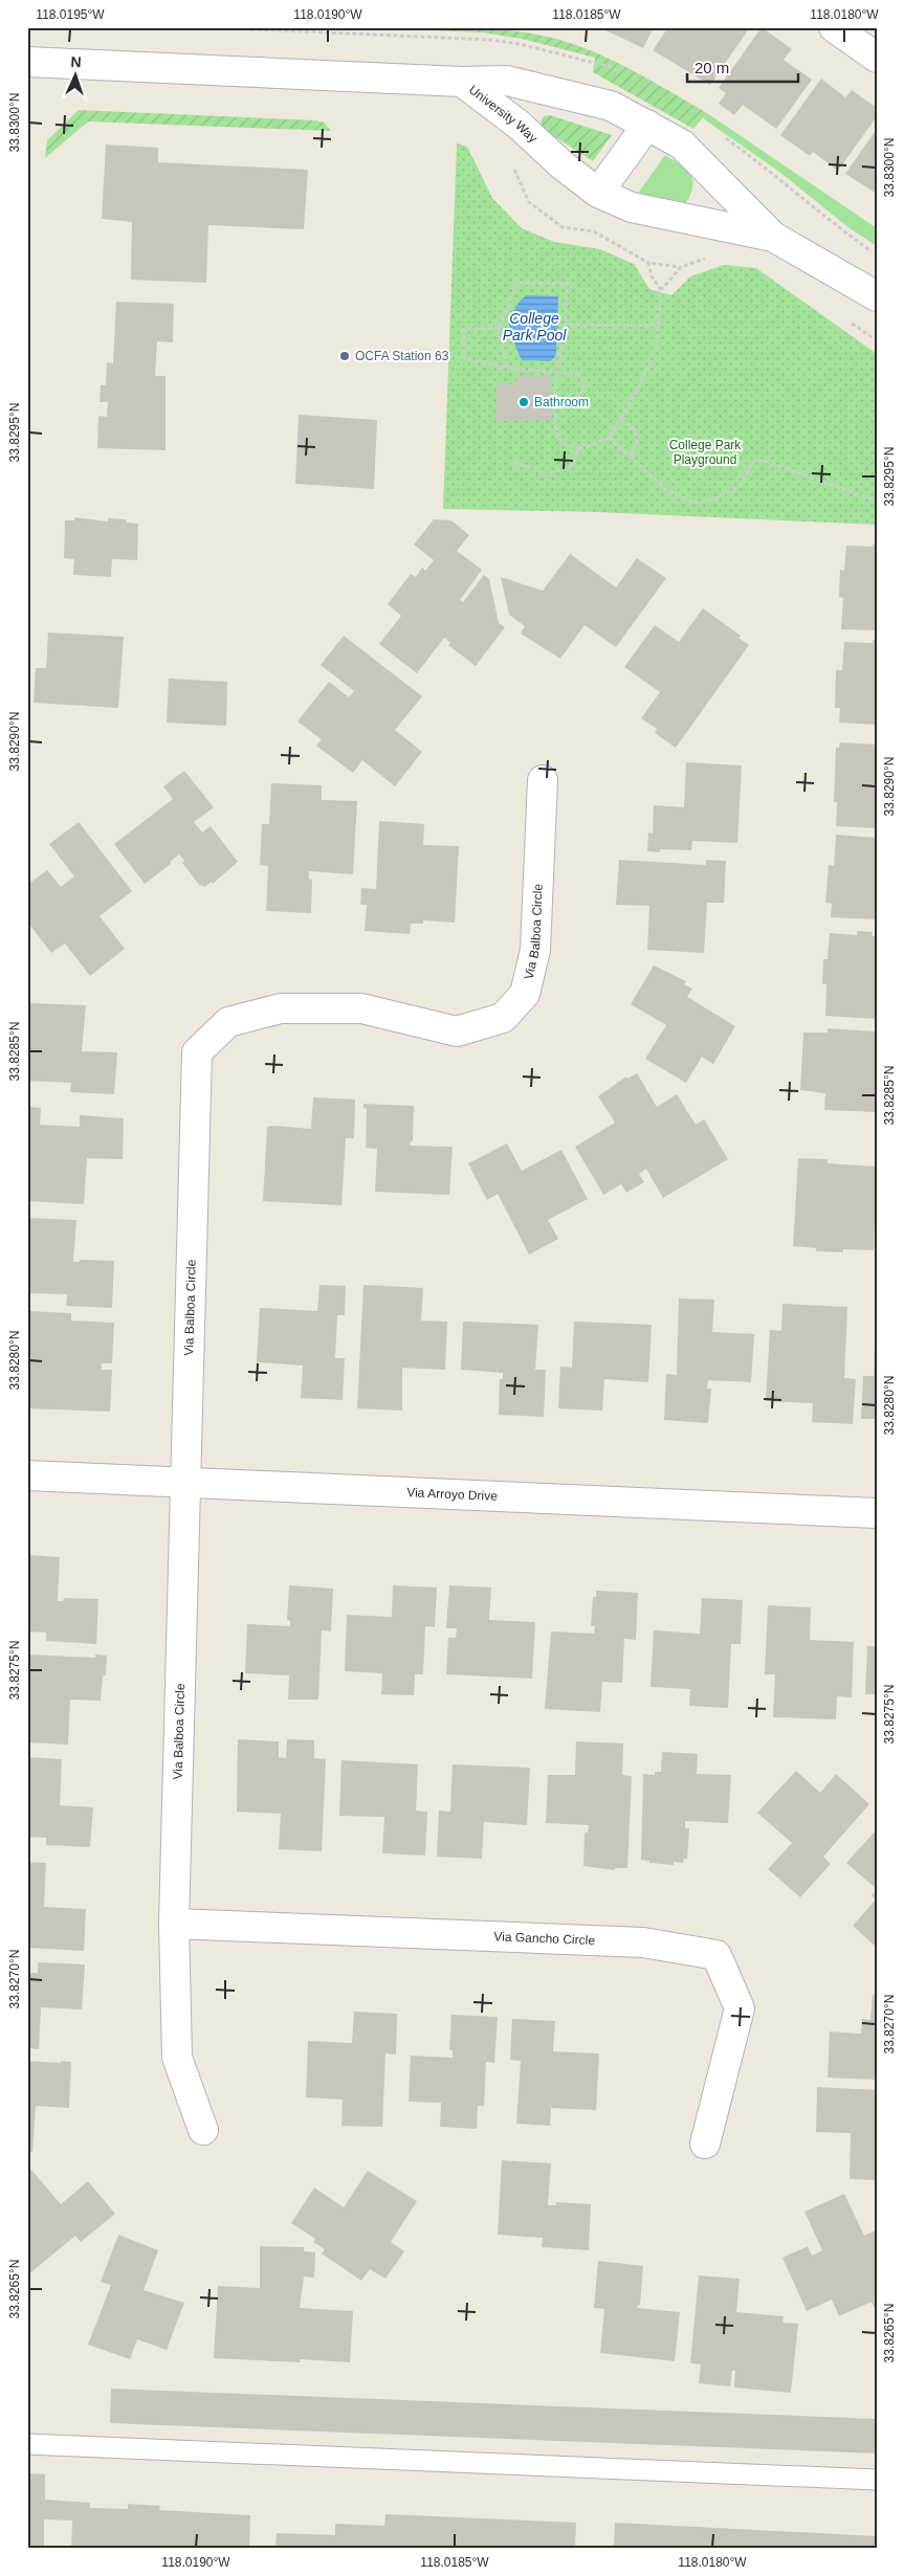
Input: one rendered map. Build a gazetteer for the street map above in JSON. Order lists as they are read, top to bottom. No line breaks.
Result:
{"streets":{"street":["University Way","Via Balboa Circle","Via Arroyo Drive","Via Gancho Circle"]},"crossings":[["Via Balboa Circle","Via Arroyo Drive"],["Via Balboa Circle","Via Gancho Circle"]],"water":["College Park Pool"],"parks":["College Park Playground"],"places":["OCFA Station 63","Bathroom"],"scale_bar":"20 m","north":"top","coordinates":["118.0195°W","118.0190°W","118.0185°W","118.0180°W","33.8300°N","33.8295°N","33.8290°N","33.8285°N","33.8280°N","33.8275°N","33.8270°N","33.8265°N"]}
